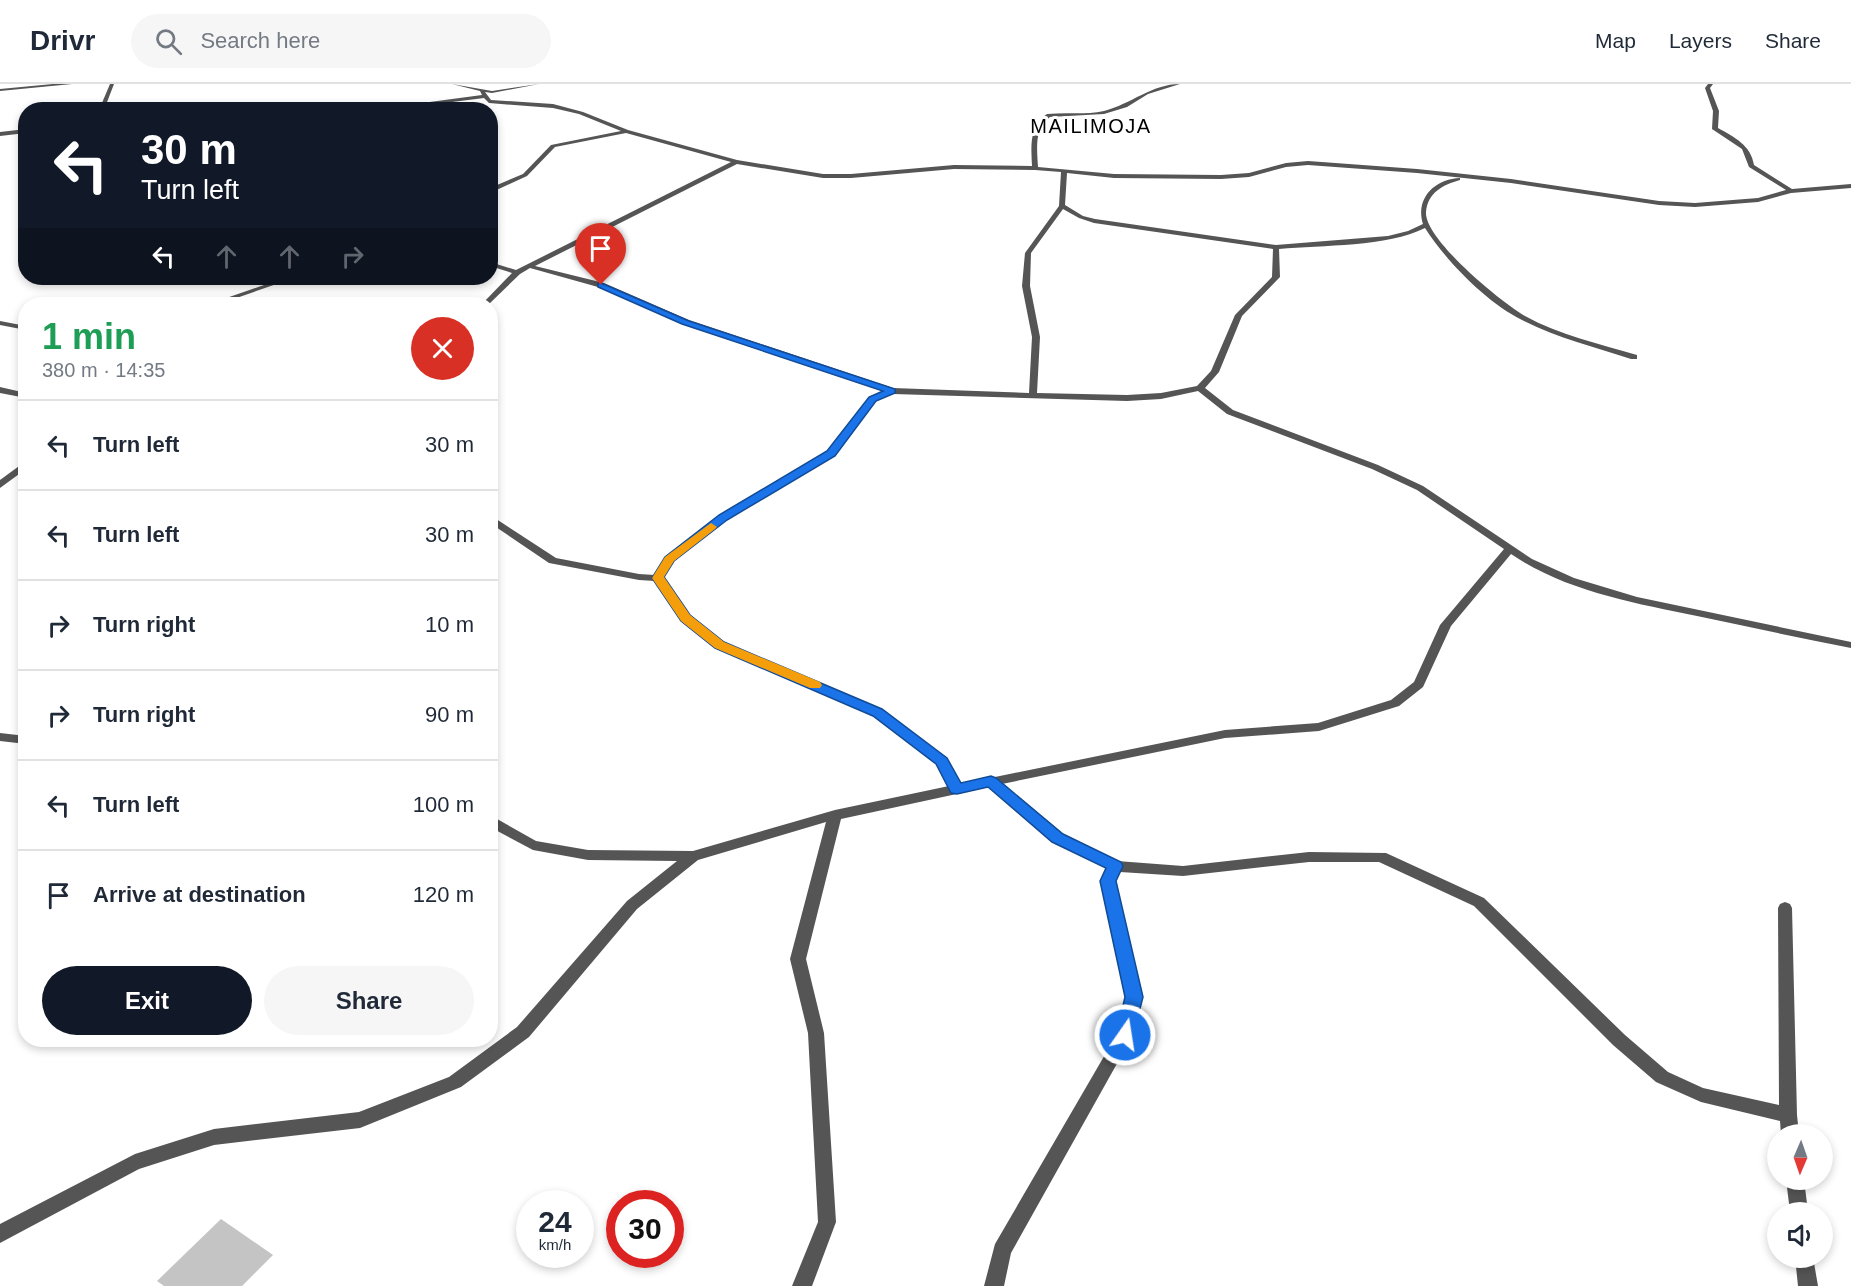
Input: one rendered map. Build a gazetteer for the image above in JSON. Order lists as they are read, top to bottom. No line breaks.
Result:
{"districts":["MAILIMOJA"],"north":"bottom","page":{"header":"Drivr","search":"Search here","nav":["Map","Layers","Share"],"turn":["30 m","Turn left"],"heading":["1 min","380 m · 14:35"],"list":[{"name":"Turn left","value":"30 m"},{"name":"Turn left","value":"30 m"},{"name":"Turn right","value":"10 m"},{"name":"Turn right","value":"90 m"},{"name":"Turn left","value":"100 m"},{"name":"Arrive at destination","value":"120 m"}],"buttons":["Exit","Share"],"speed":"24 km/h","limit":"30"}}
